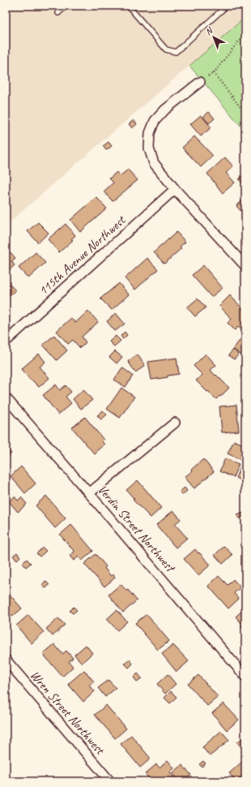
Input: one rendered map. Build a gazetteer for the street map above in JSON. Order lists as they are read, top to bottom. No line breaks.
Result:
{"streets":{"street":["115th Avenue Northwest","Verdin Street Northwest","Wren Street Northwest"]},"north":"top left"}
